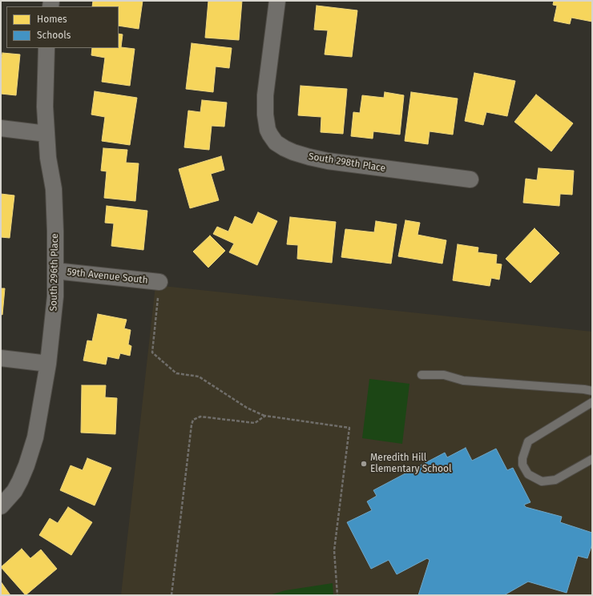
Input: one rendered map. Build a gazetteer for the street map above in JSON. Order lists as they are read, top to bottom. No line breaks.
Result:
{"streets":{"street":["South 298th Place","South 296th Place","59th Avenue South"]},"crossings":[["South 296th Place","59th Avenue South"]],"places":["Meredith Hill Elementary School"],"legend":["Homes","Schools"]}
